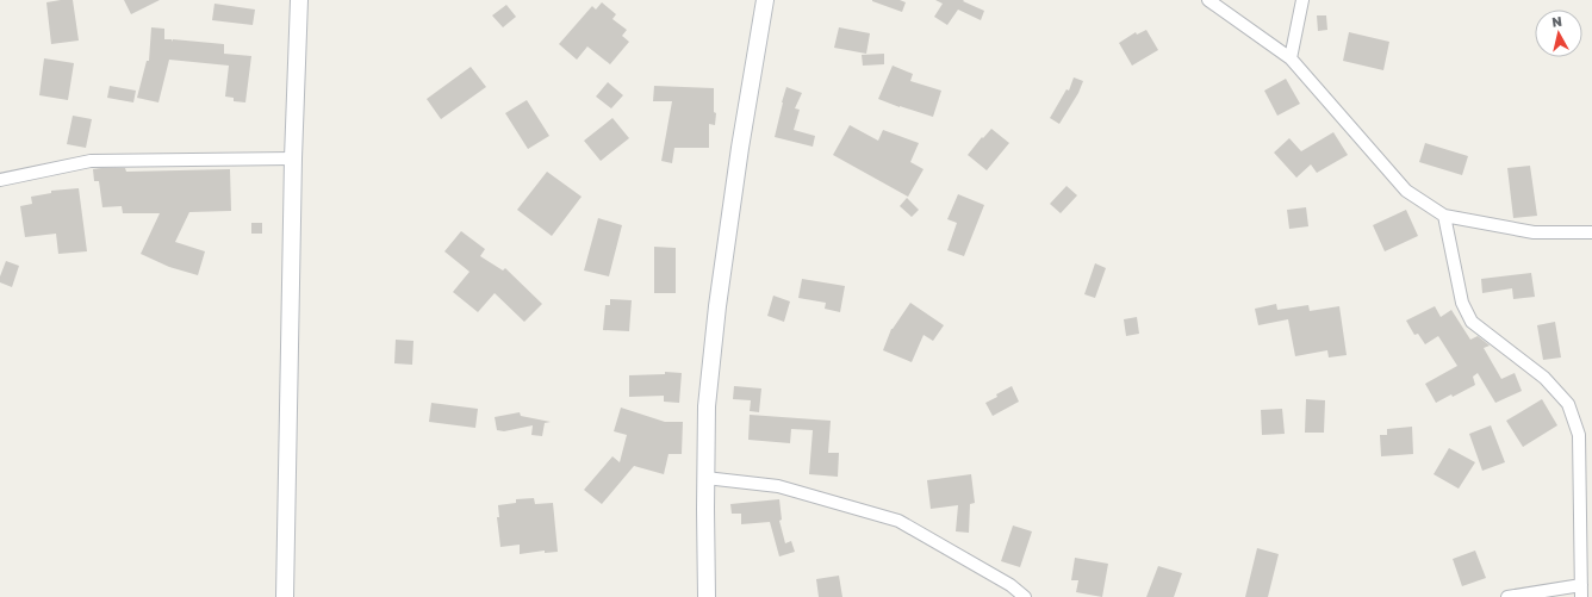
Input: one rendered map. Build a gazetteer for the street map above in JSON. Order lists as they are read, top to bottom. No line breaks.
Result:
{"north":"top"}
